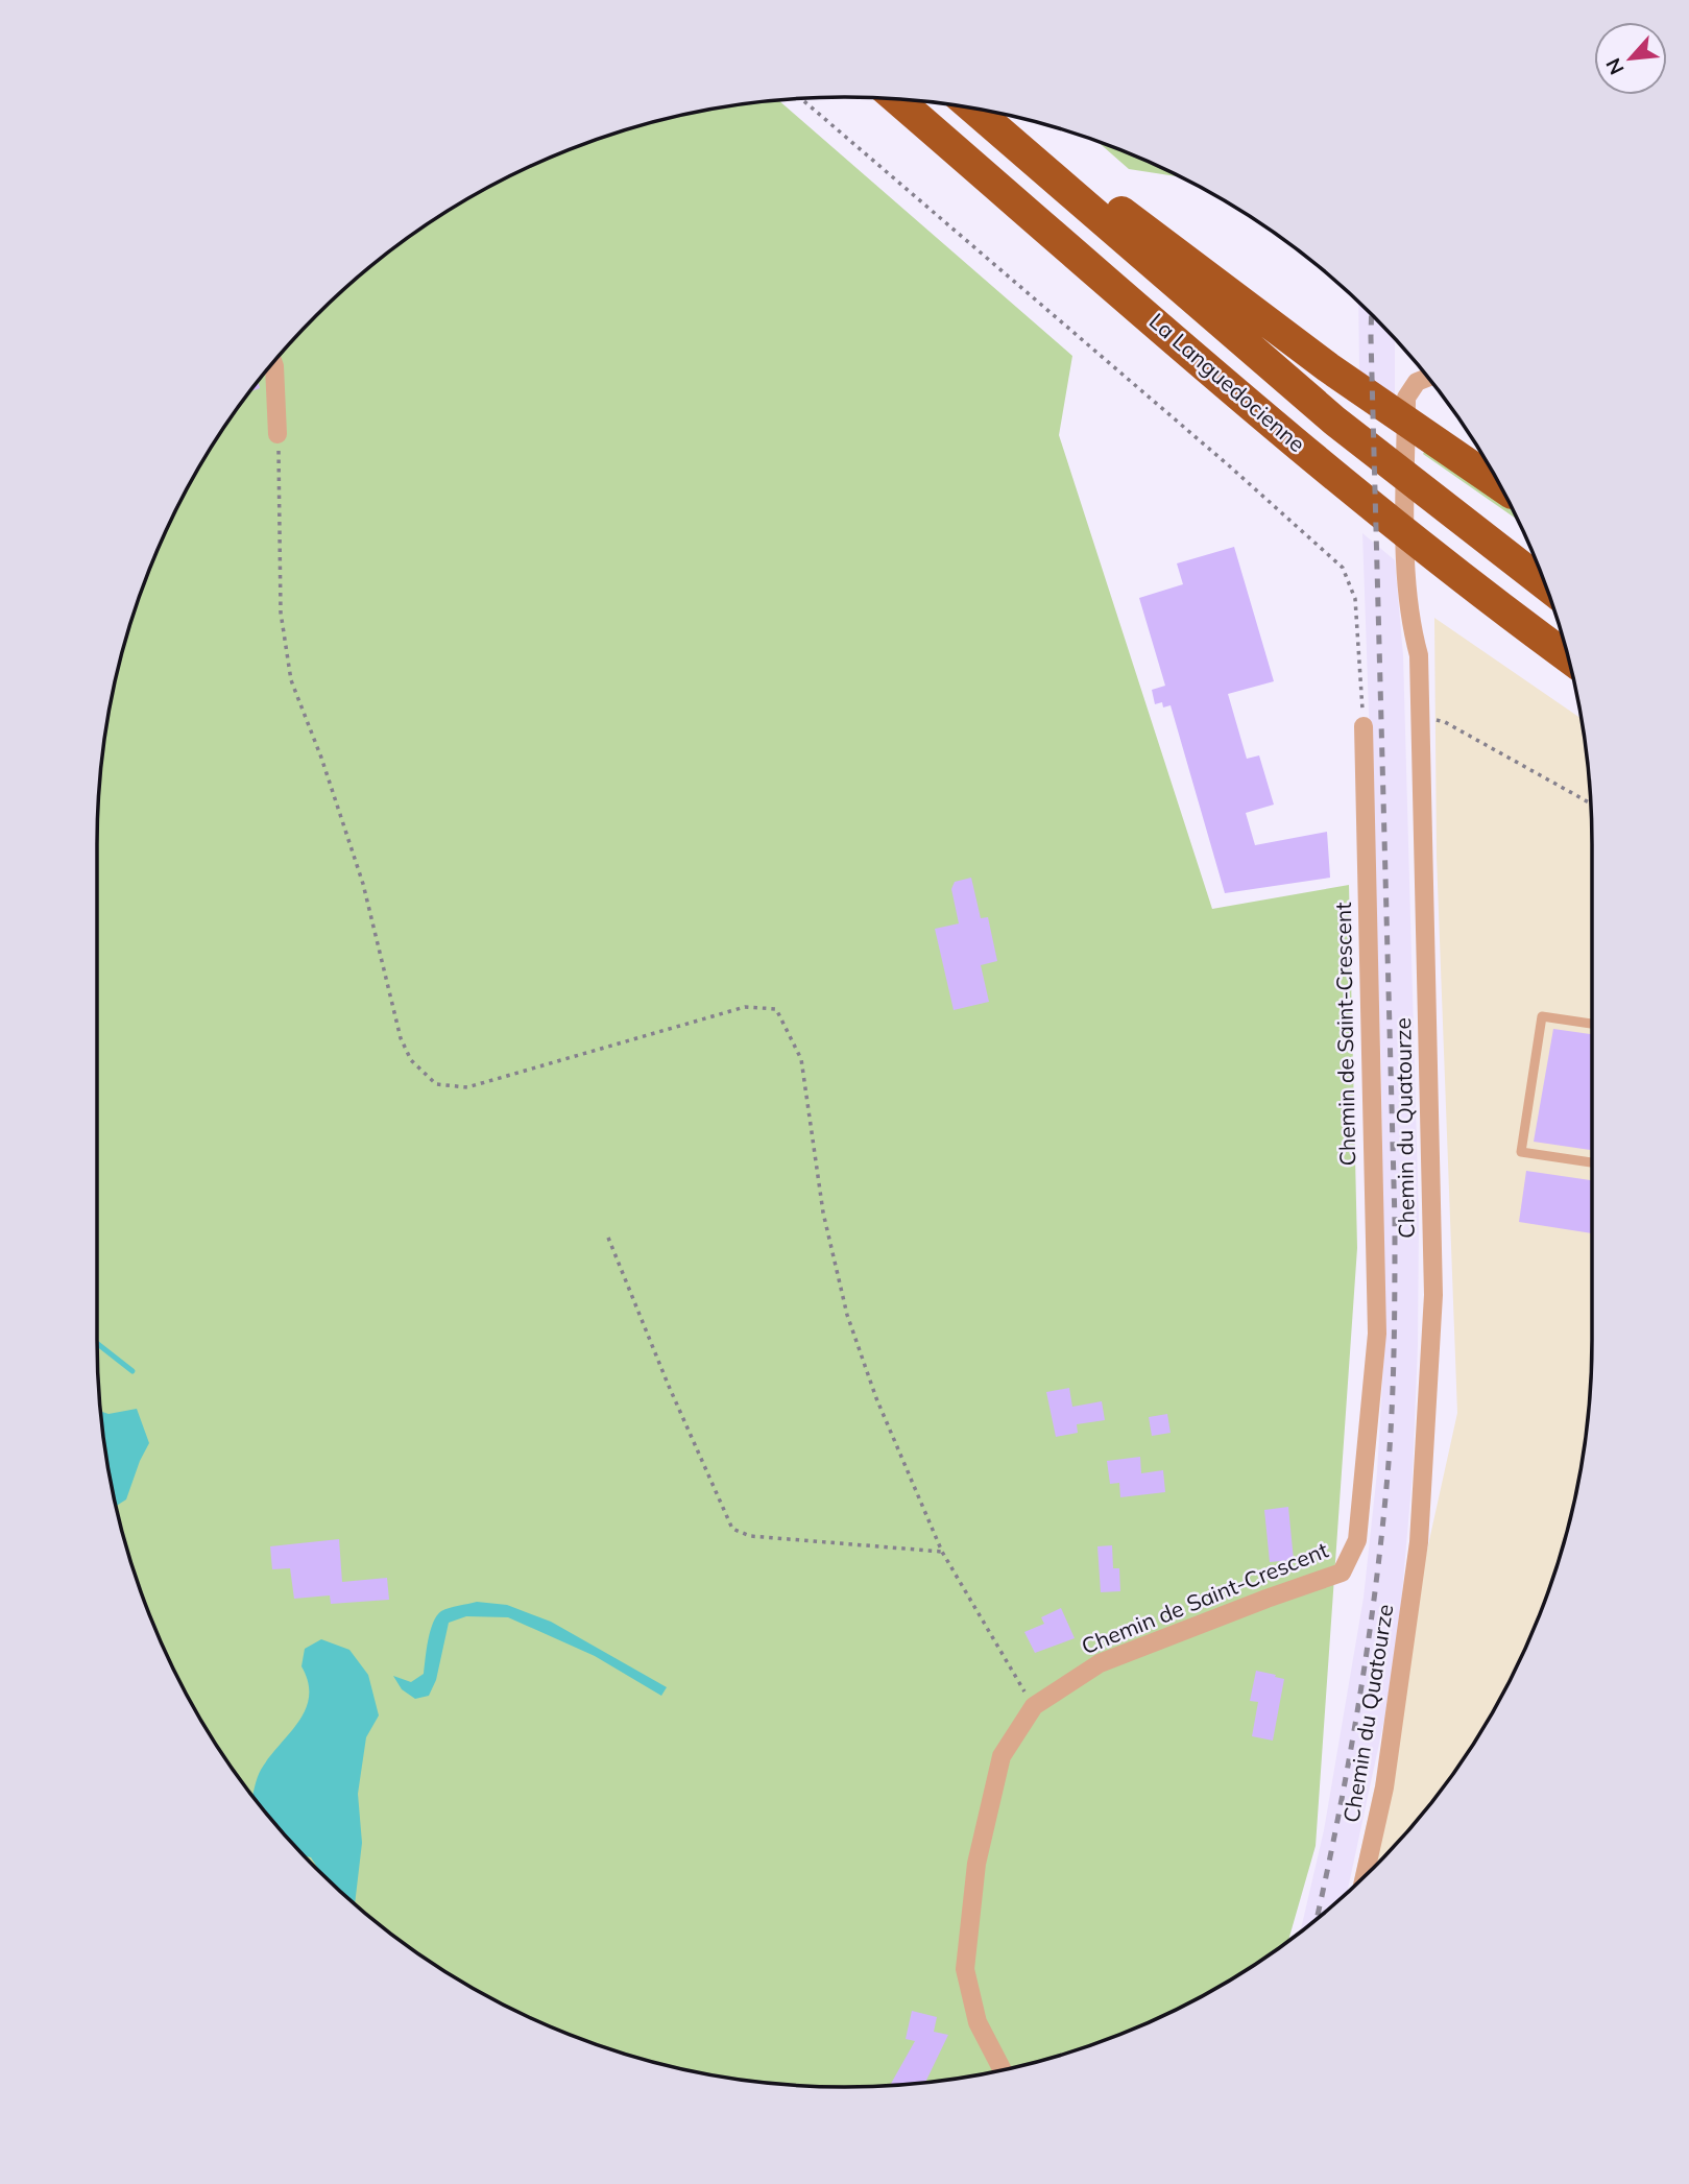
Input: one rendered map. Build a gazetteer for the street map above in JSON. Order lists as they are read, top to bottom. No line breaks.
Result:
{"streets":{"highway":["La Languedocienne"],"street":["Chemin de Saint-Crescent","Chemin du Quatourze"]},"north":"bottom left"}
